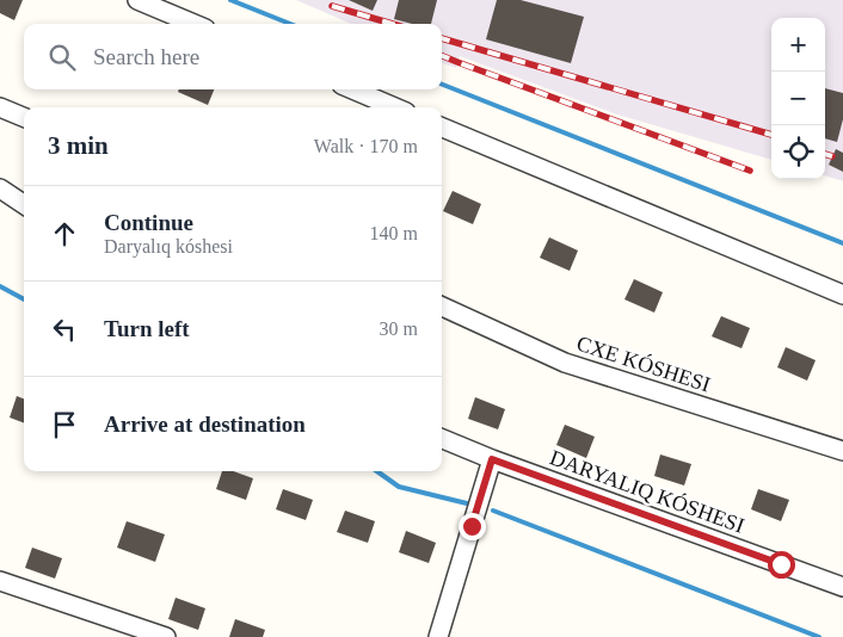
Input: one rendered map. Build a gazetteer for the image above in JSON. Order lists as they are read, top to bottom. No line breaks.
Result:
{"streets":{"street":["CXE KÓSHESI"]},"page":{"map_buttons":["+","−"],"search":"Search here","heading":["3 min","Walk · 170 m"],"list":[["Continue","Daryalıq kóshesi","140 m"],["Turn left","30 m"],"Arrive at destination"]}}
